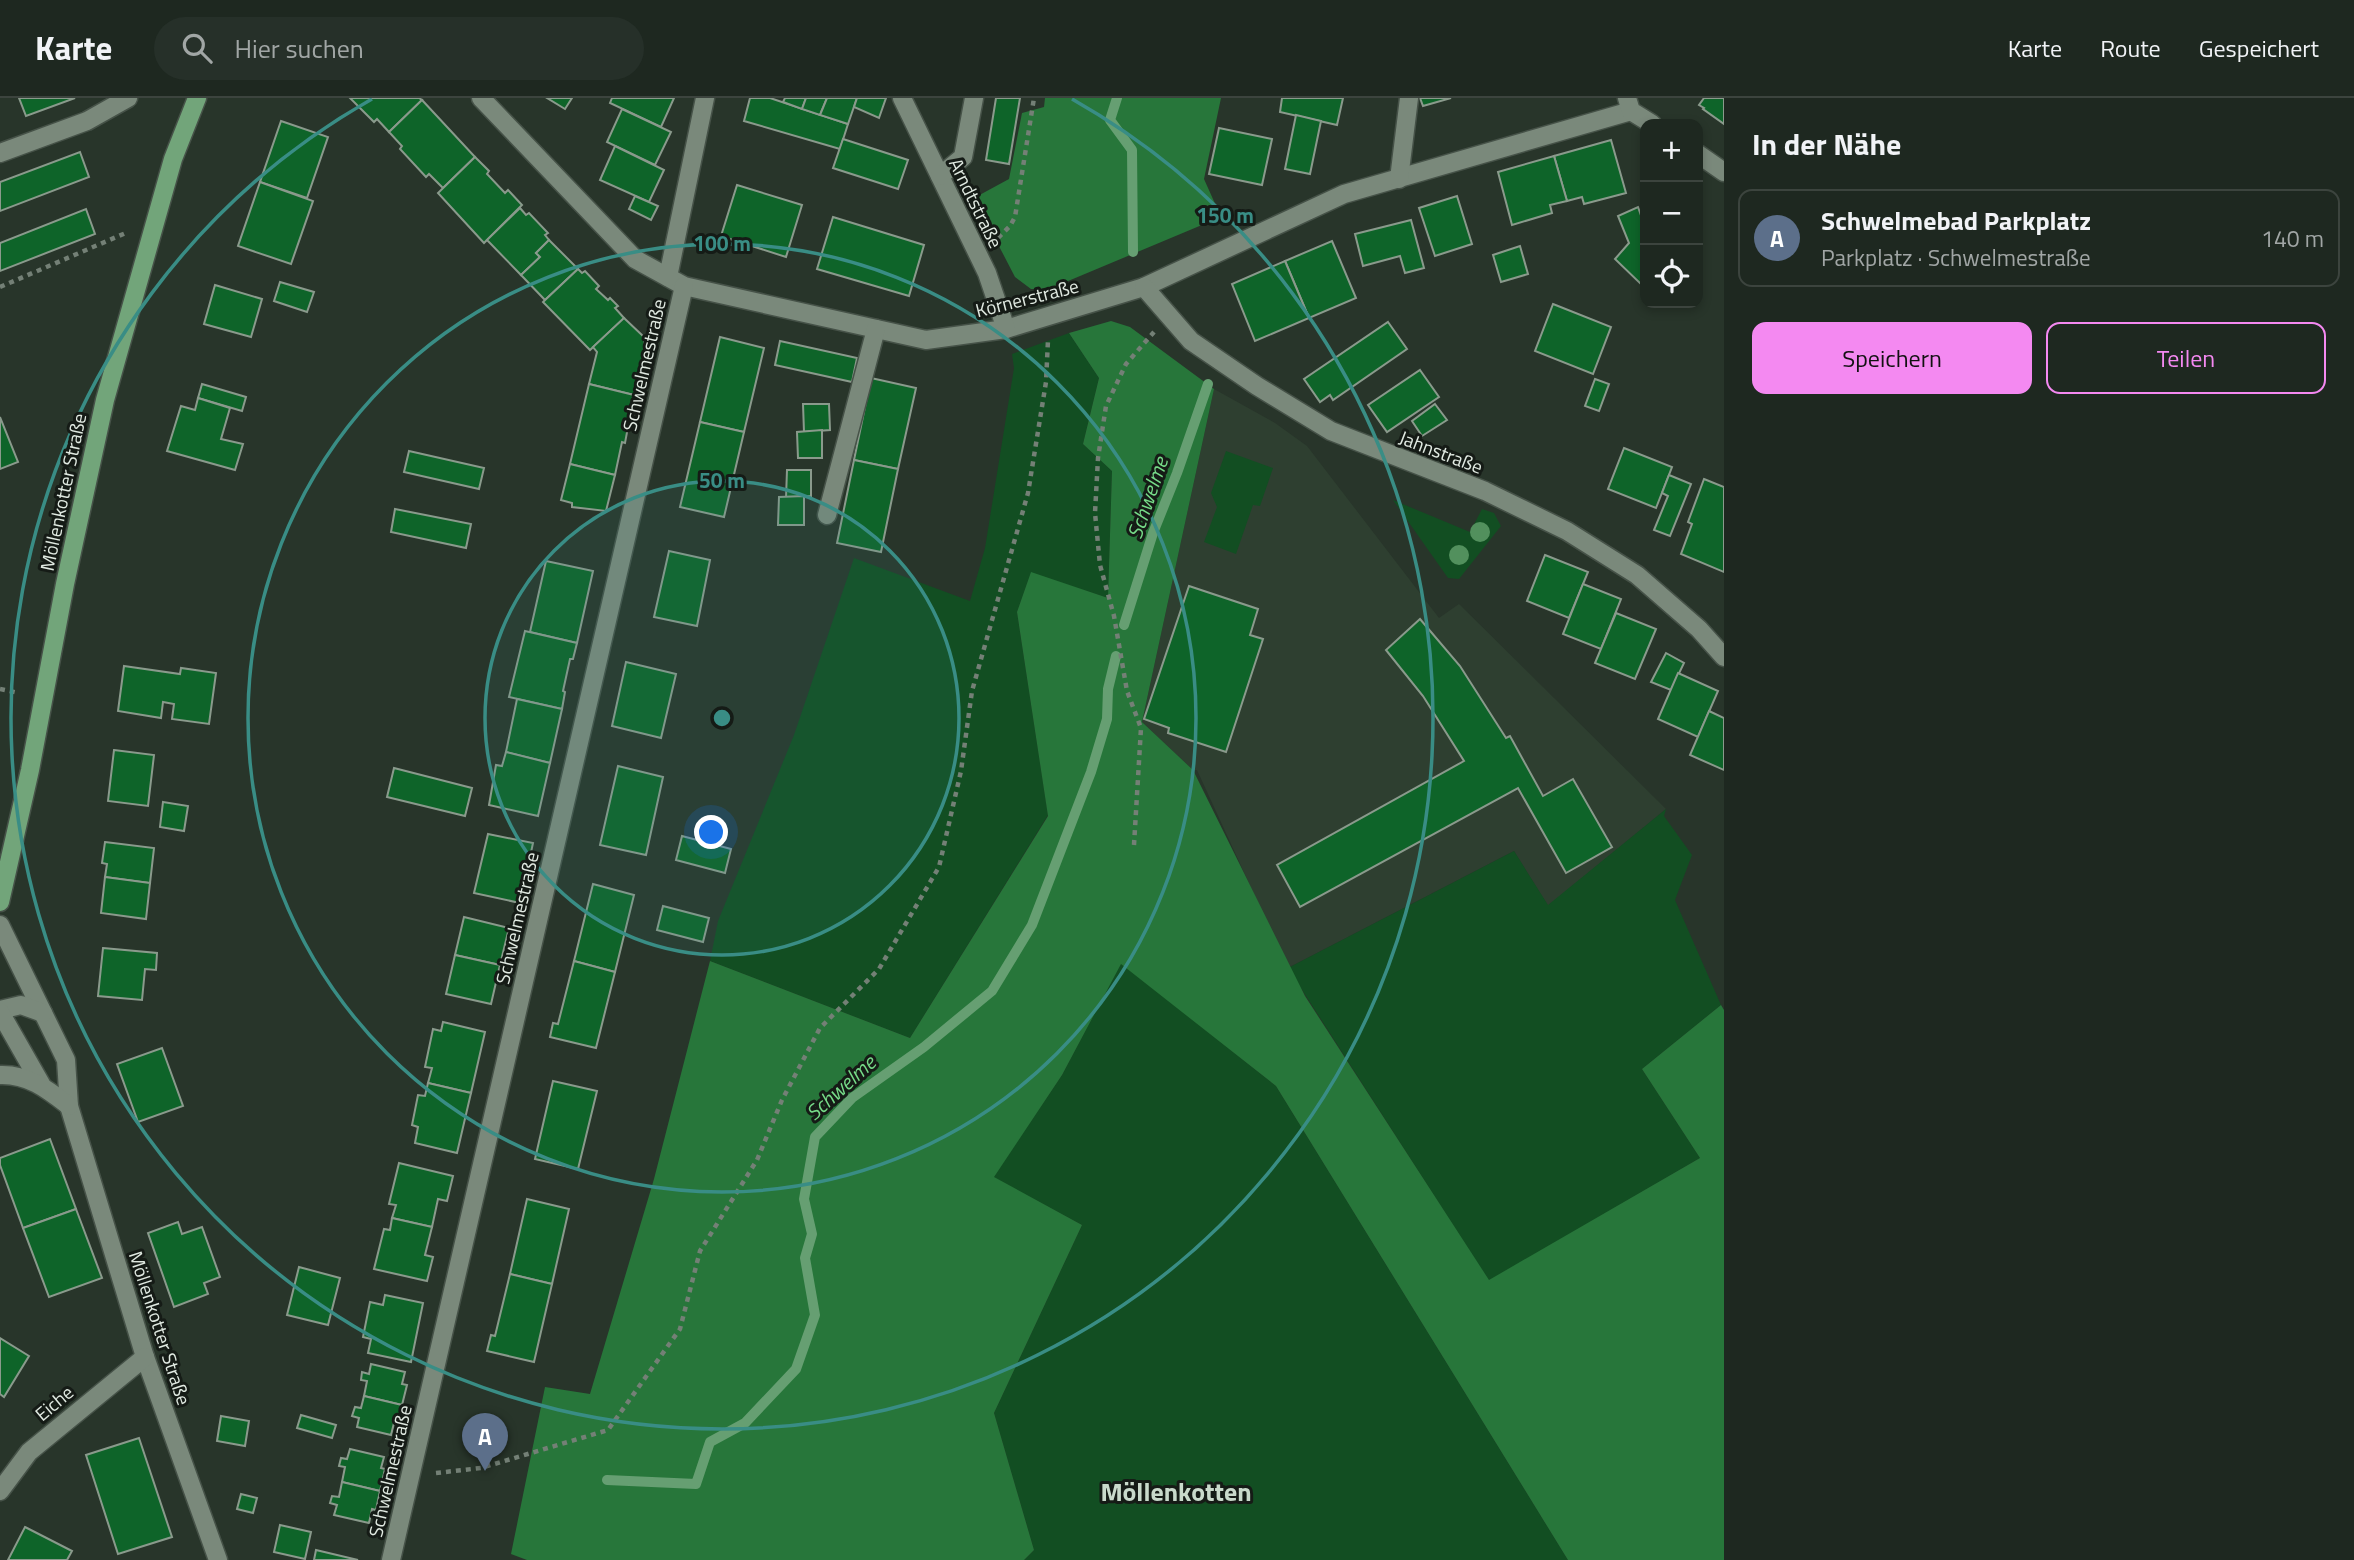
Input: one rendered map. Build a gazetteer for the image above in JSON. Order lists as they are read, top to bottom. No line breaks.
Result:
{"streets":{"main road":["Möllenkotter Straße"],"street":["Arndtstraße","Körnerstraße","Schwelmestraße","Jahnstraße","Eiche"]},"crossings":[["Arndtstraße","Körnerstraße"],["Körnerstraße","Schwelmestraße"],["Körnerstraße","Jahnstraße"],["Möllenkotter Straße","Eiche"]],"districts":["Möllenkotten"],"water":["Schwelme"],"page":{"header":"Karte","search":"Hier suchen","nav":["Karte","Route","Gespeichert"],"heading":"In der Nähe","map_buttons":["+","−"],"list":[{"mark":"A","name":"Schwelmebad Parkplatz","note":"Parkplatz · Schwelmestraße","value":"140 m"}],"buttons":["Speichern","Teilen"],"pins":"A"},"rings":["150 m","100 m","50 m"]}
